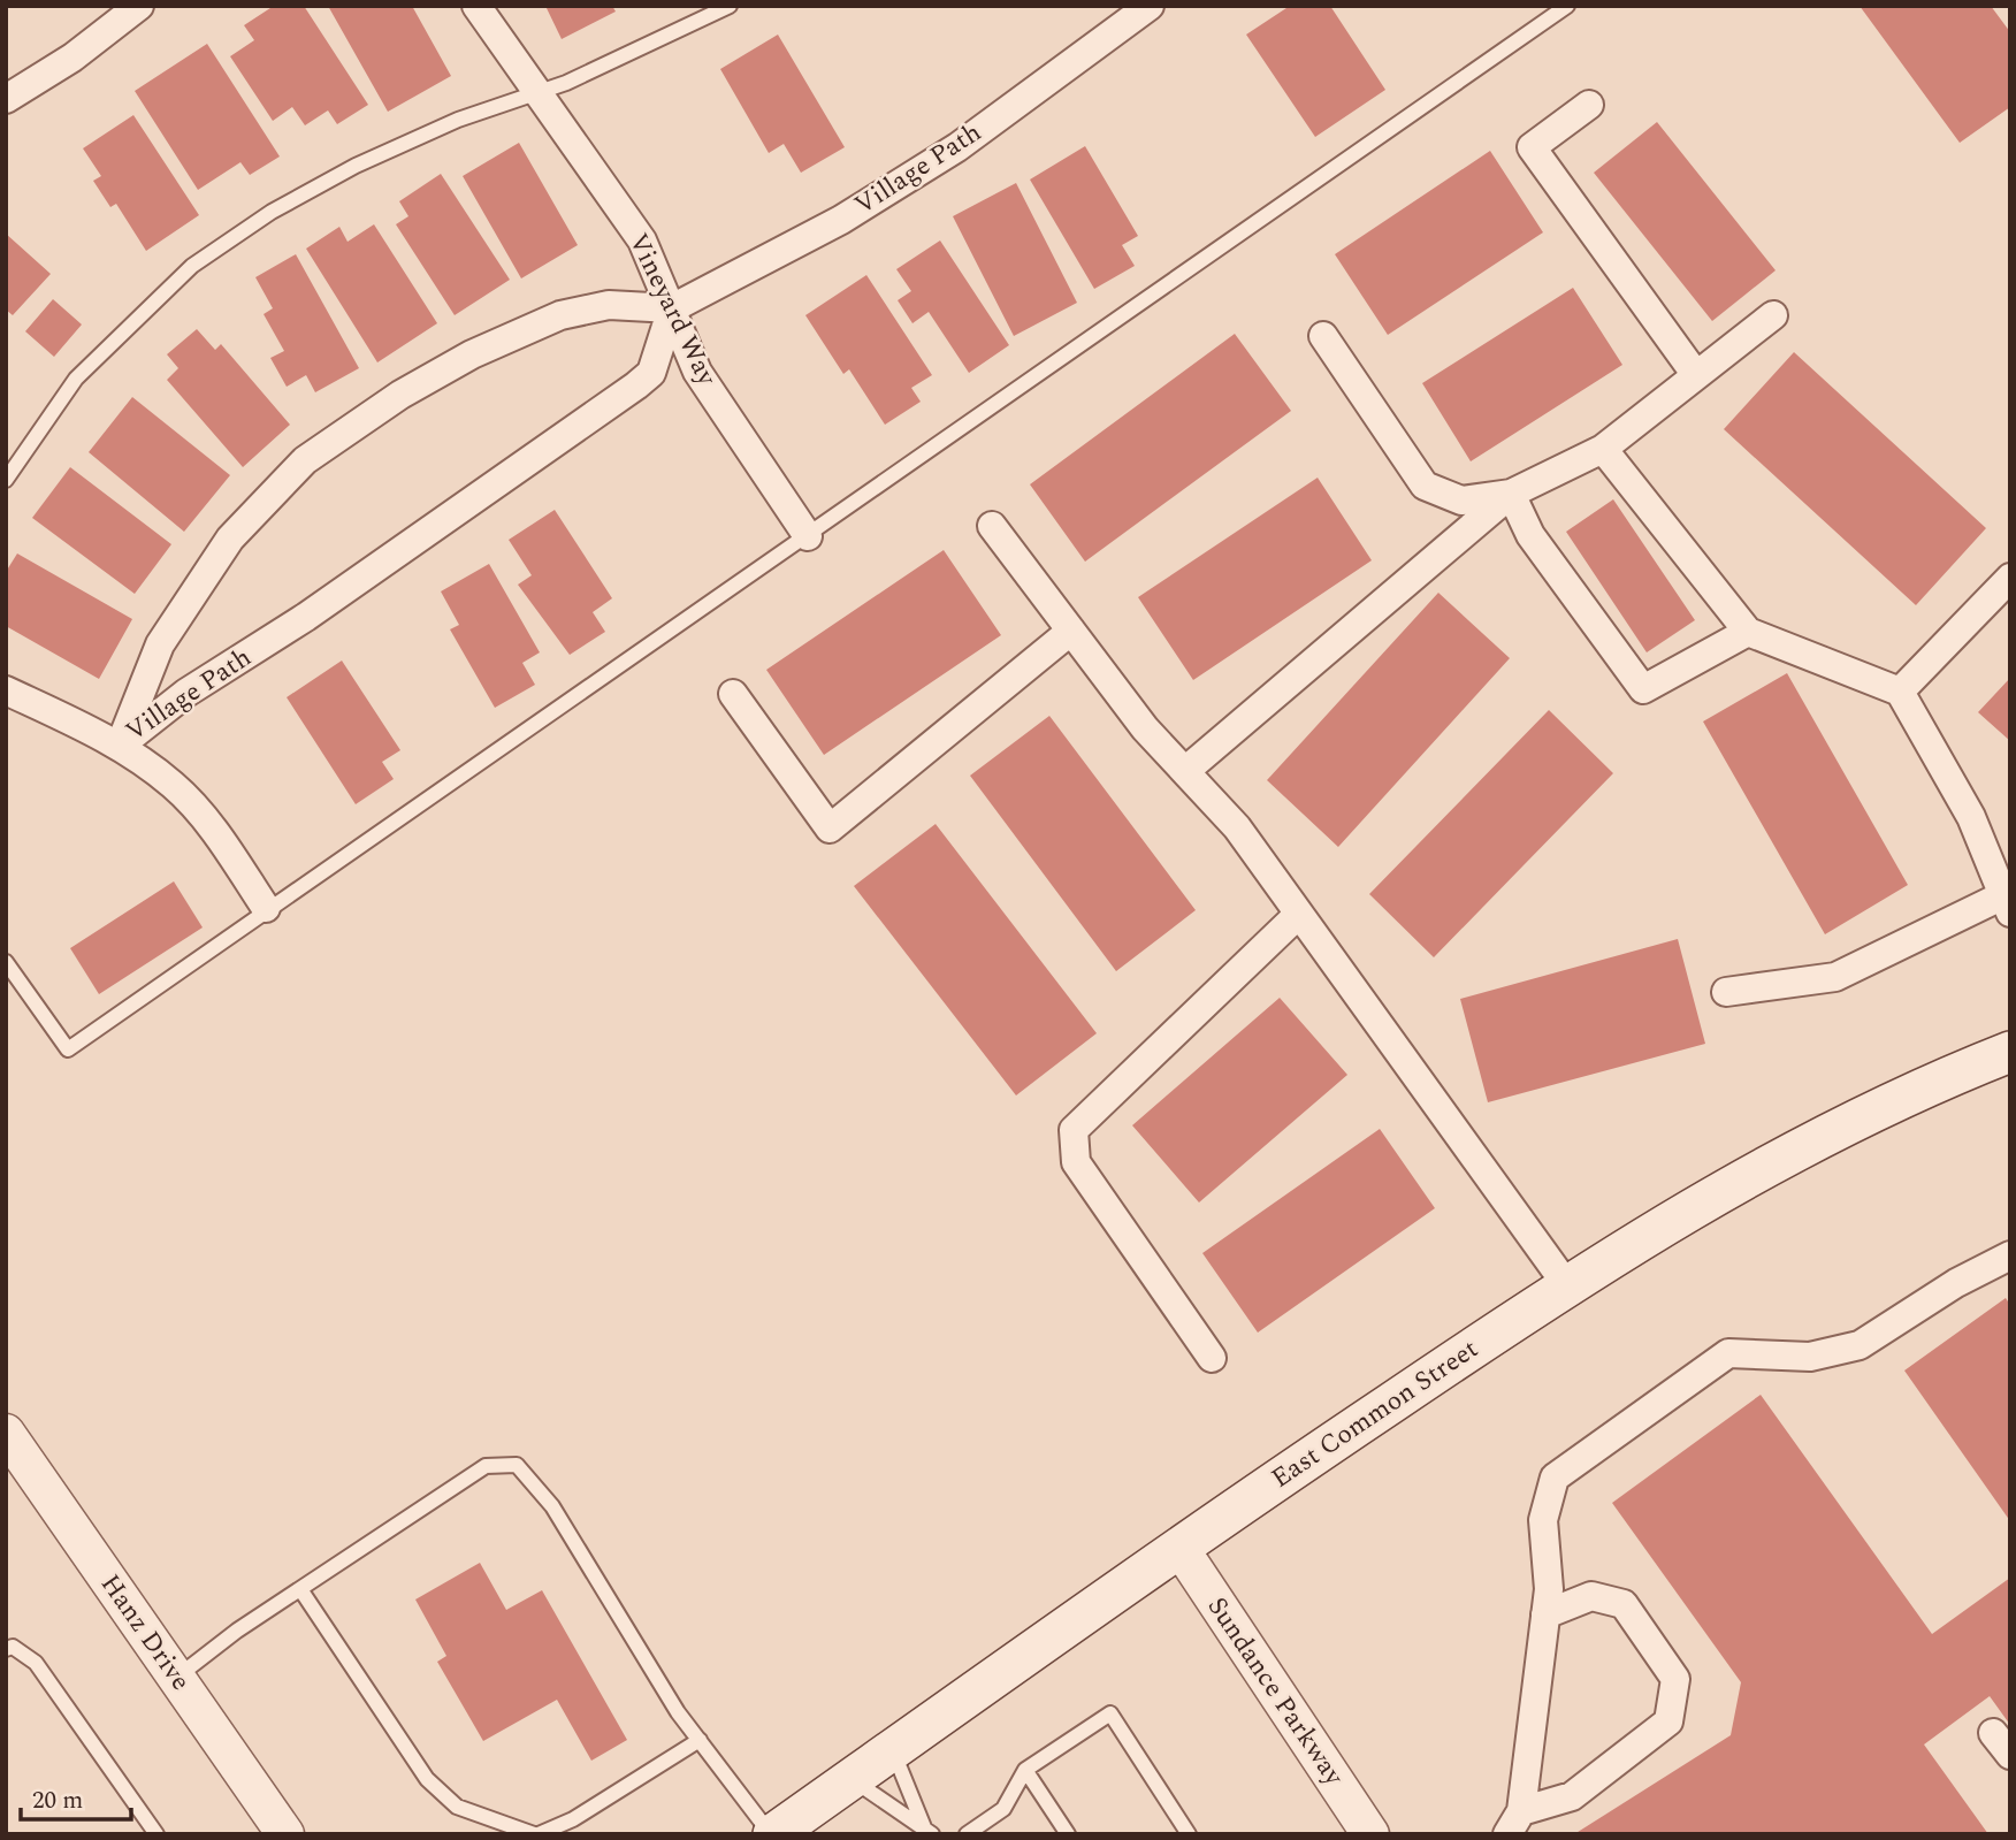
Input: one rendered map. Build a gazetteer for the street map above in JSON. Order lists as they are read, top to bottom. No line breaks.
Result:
{"streets":{"main road":["East Common Street"],"street":["Village Path","Vineyard Way","Hanz Drive","Sundance Parkway"]},"crossings":[["Village Path","Vineyard Way"],["East Common Street","Sundance Parkway"]],"scale_bar":"20 m"}
